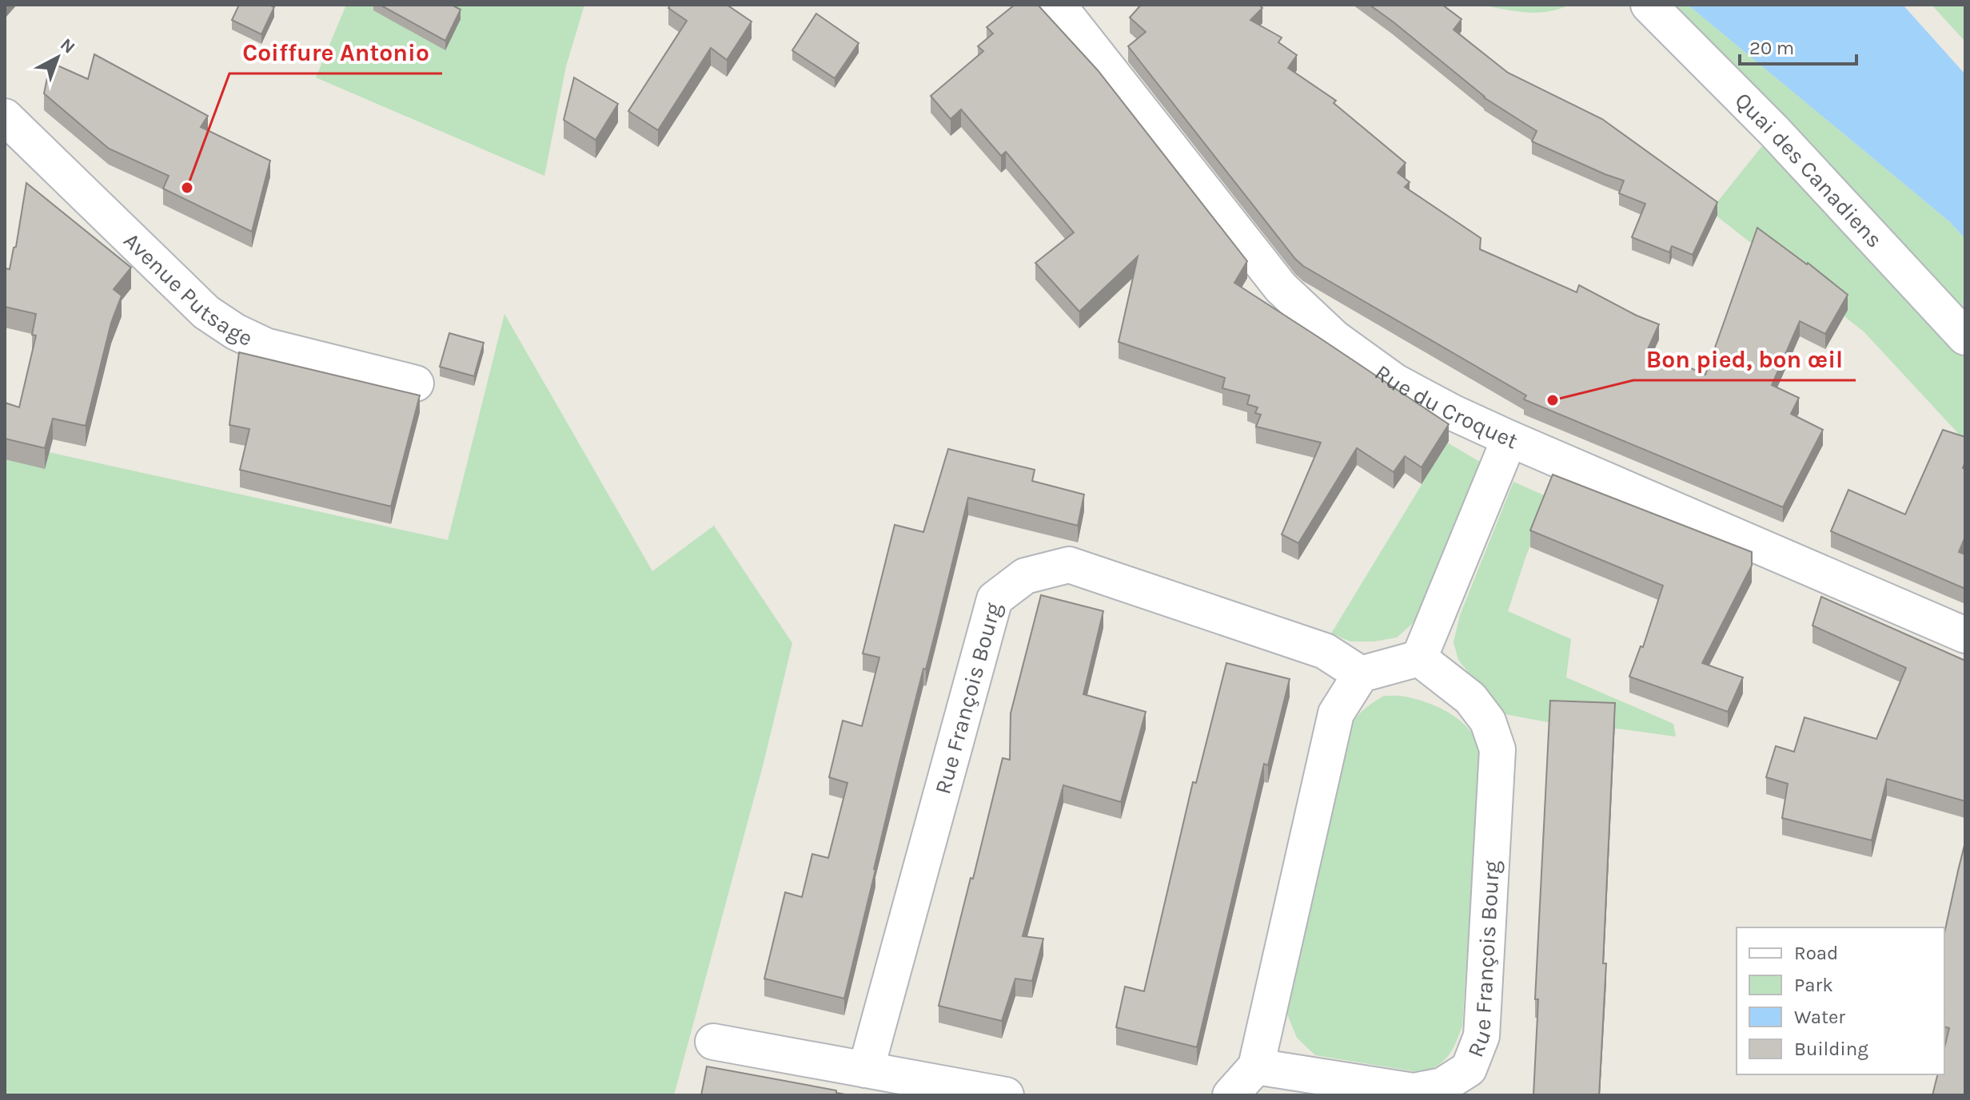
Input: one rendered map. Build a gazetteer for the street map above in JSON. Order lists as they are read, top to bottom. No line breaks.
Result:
{"streets":{"street":["Quai des Canadiens","Avenue Putsage","Rue du Croquet","Rue François Bourg"]},"places":["Coiffure Antonio","Bon pied, bon œil"],"legend":["Road","Park","Water","Building"],"scale_bar":"20 m","north":"top right"}
